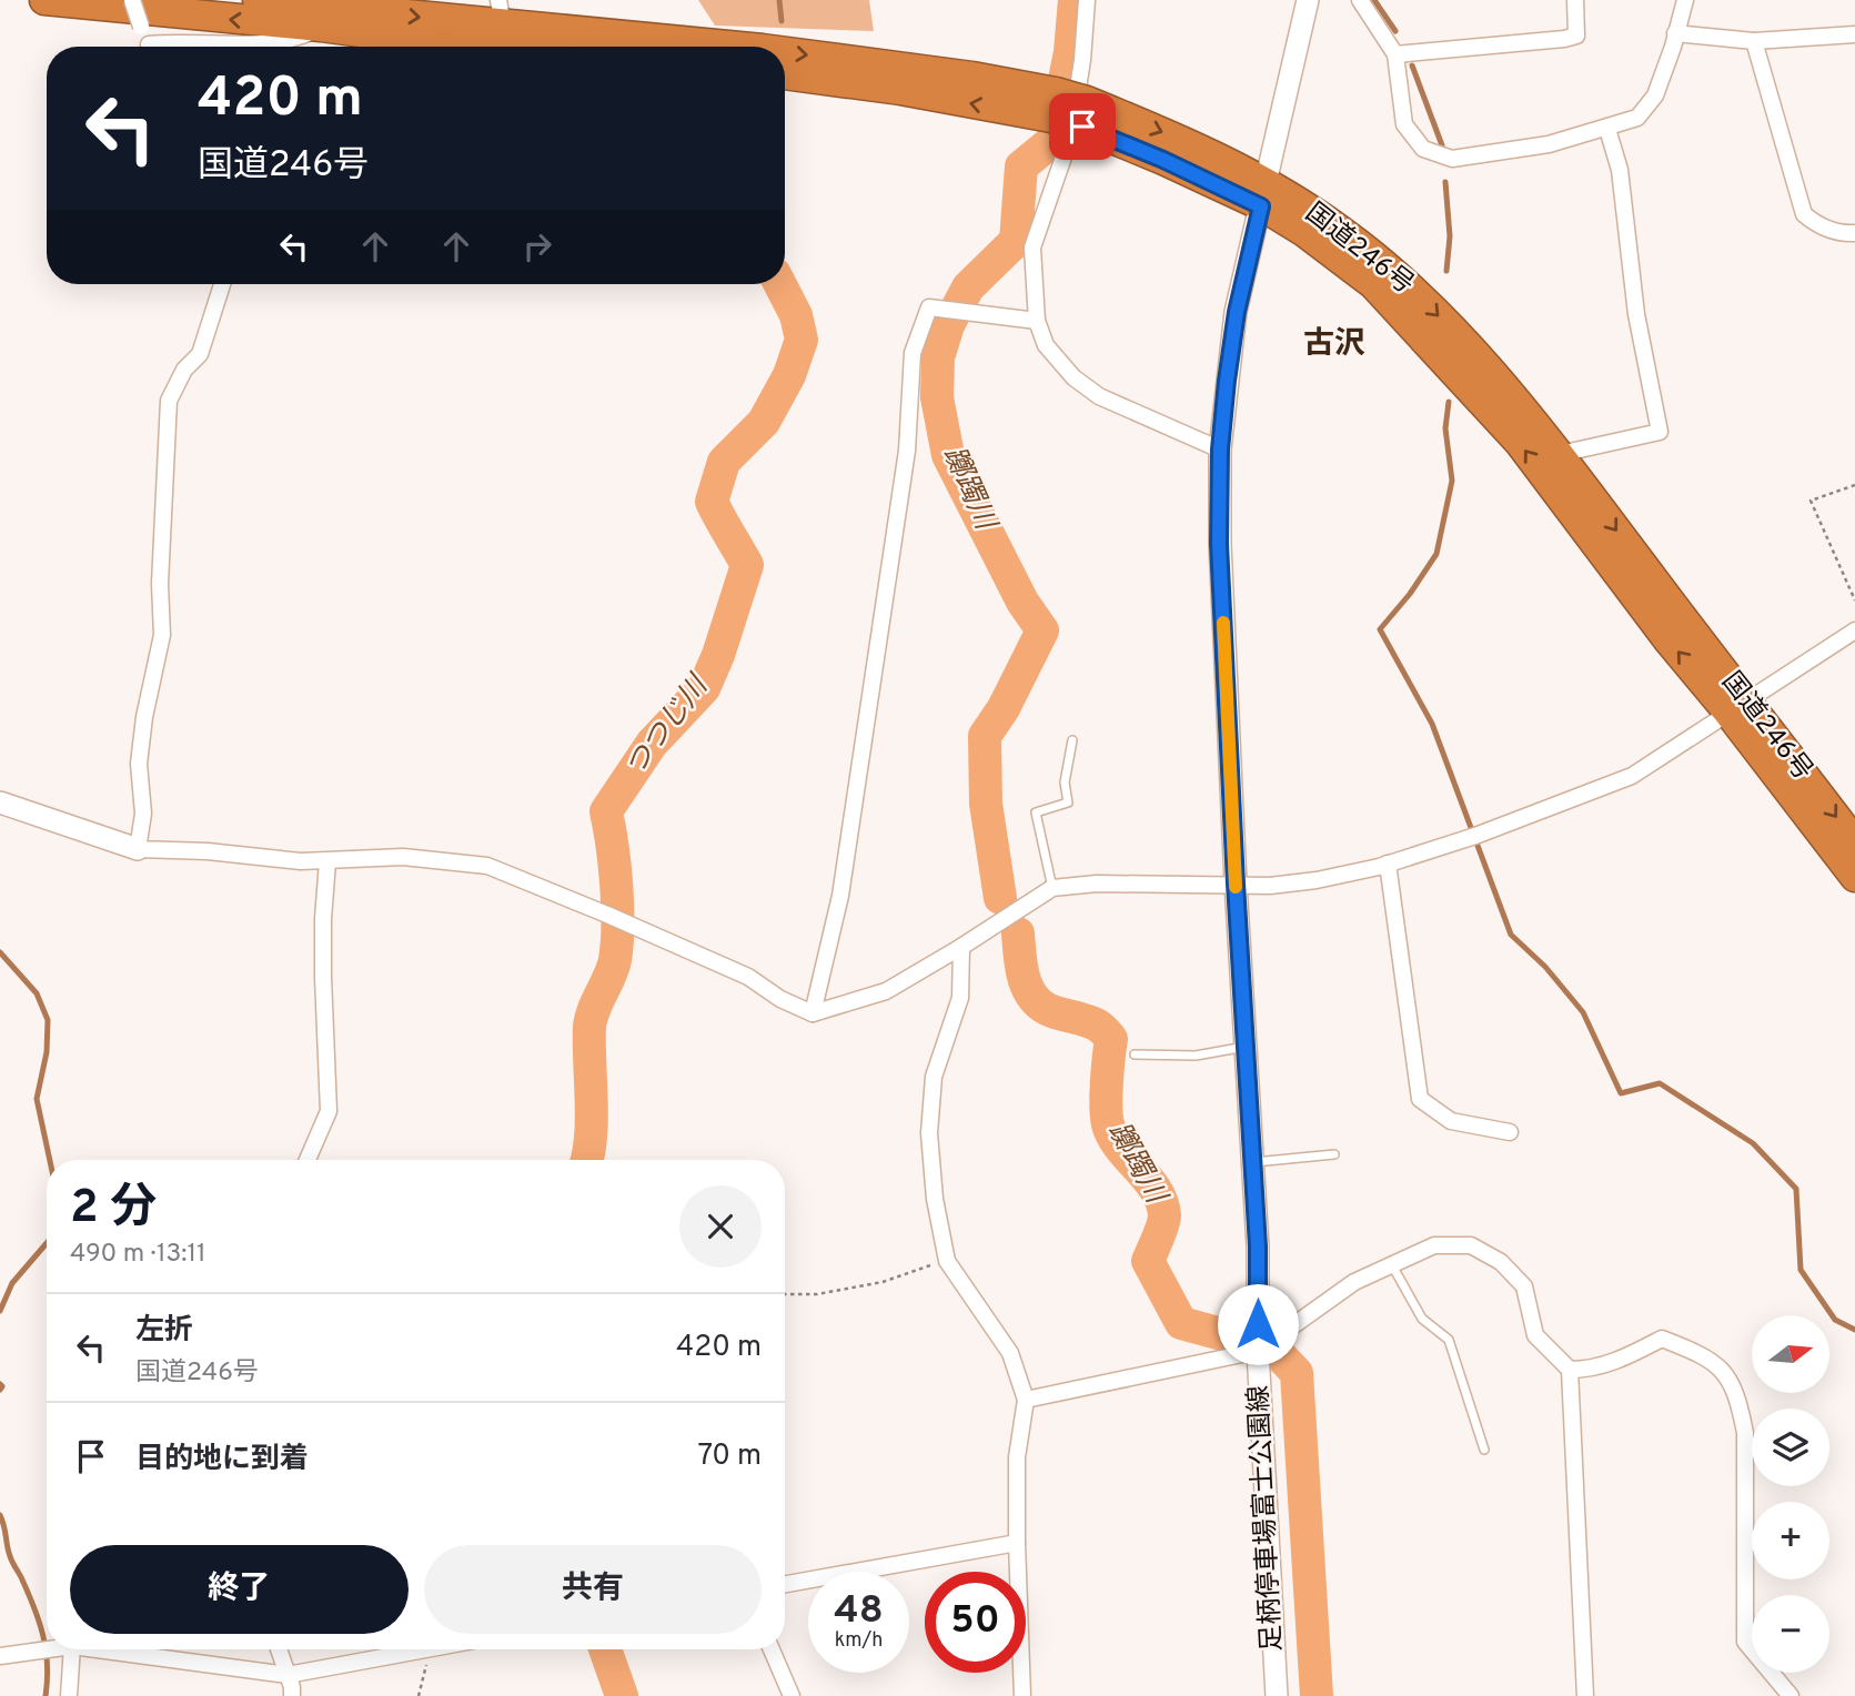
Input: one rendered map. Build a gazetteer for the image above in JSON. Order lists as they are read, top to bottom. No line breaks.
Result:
{"streets":{"highway":["国道246号"],"main road":["足柄停車場富士公園線"]},"crossings":[["国道246号","足柄停車場富士公園線"]],"districts":["古沢"],"water":["躑躅川","つつじ川"],"north":"right","page":{"turn":["420 m","国道246号"],"heading":["2 分","490 m · 13:11"],"list":[{"name":"左折","note":"国道246号","value":"420 m"},{"name":"目的地に到着","value":"70 m"}],"map_buttons":["+","−"],"buttons":["終了","共有"],"speed":"48 km/h","limit":"50"}}
